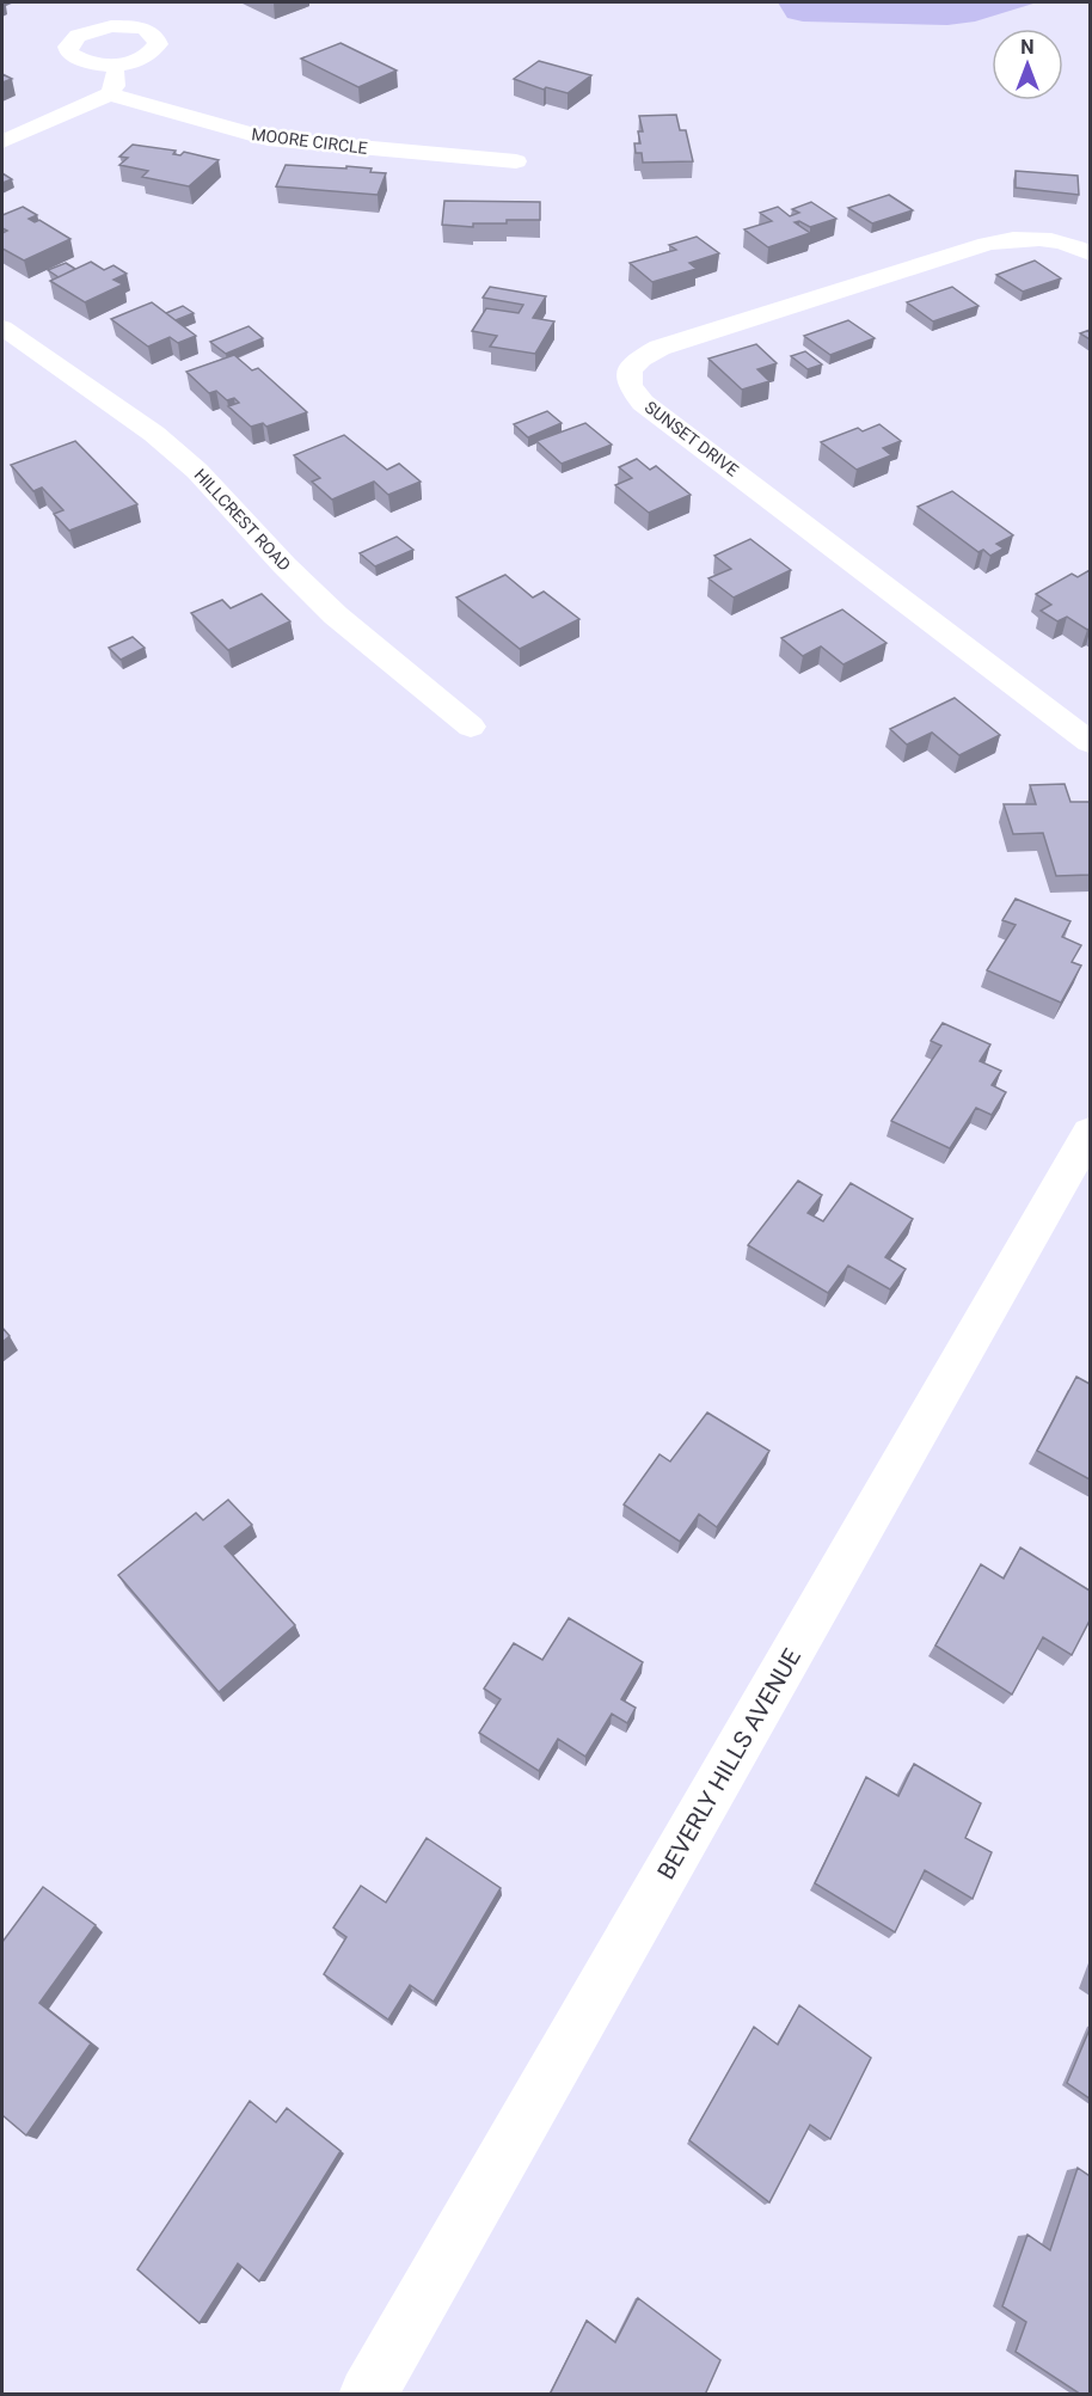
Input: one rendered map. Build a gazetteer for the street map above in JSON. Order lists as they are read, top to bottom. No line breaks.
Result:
{"streets":{"street":["MOORE CIRCLE","SUNSET DRIVE","HILLCREST ROAD","BEVERLY HILLS AVENUE"]},"north":"top"}
